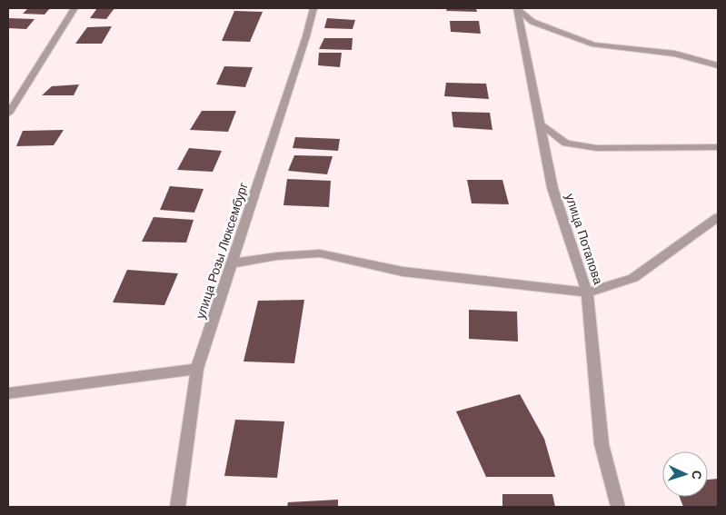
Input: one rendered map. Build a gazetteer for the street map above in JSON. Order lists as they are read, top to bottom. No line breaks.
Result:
{"streets":{"street":["улица Потапова","улица Розы Люксембург"]},"north":"right"}
